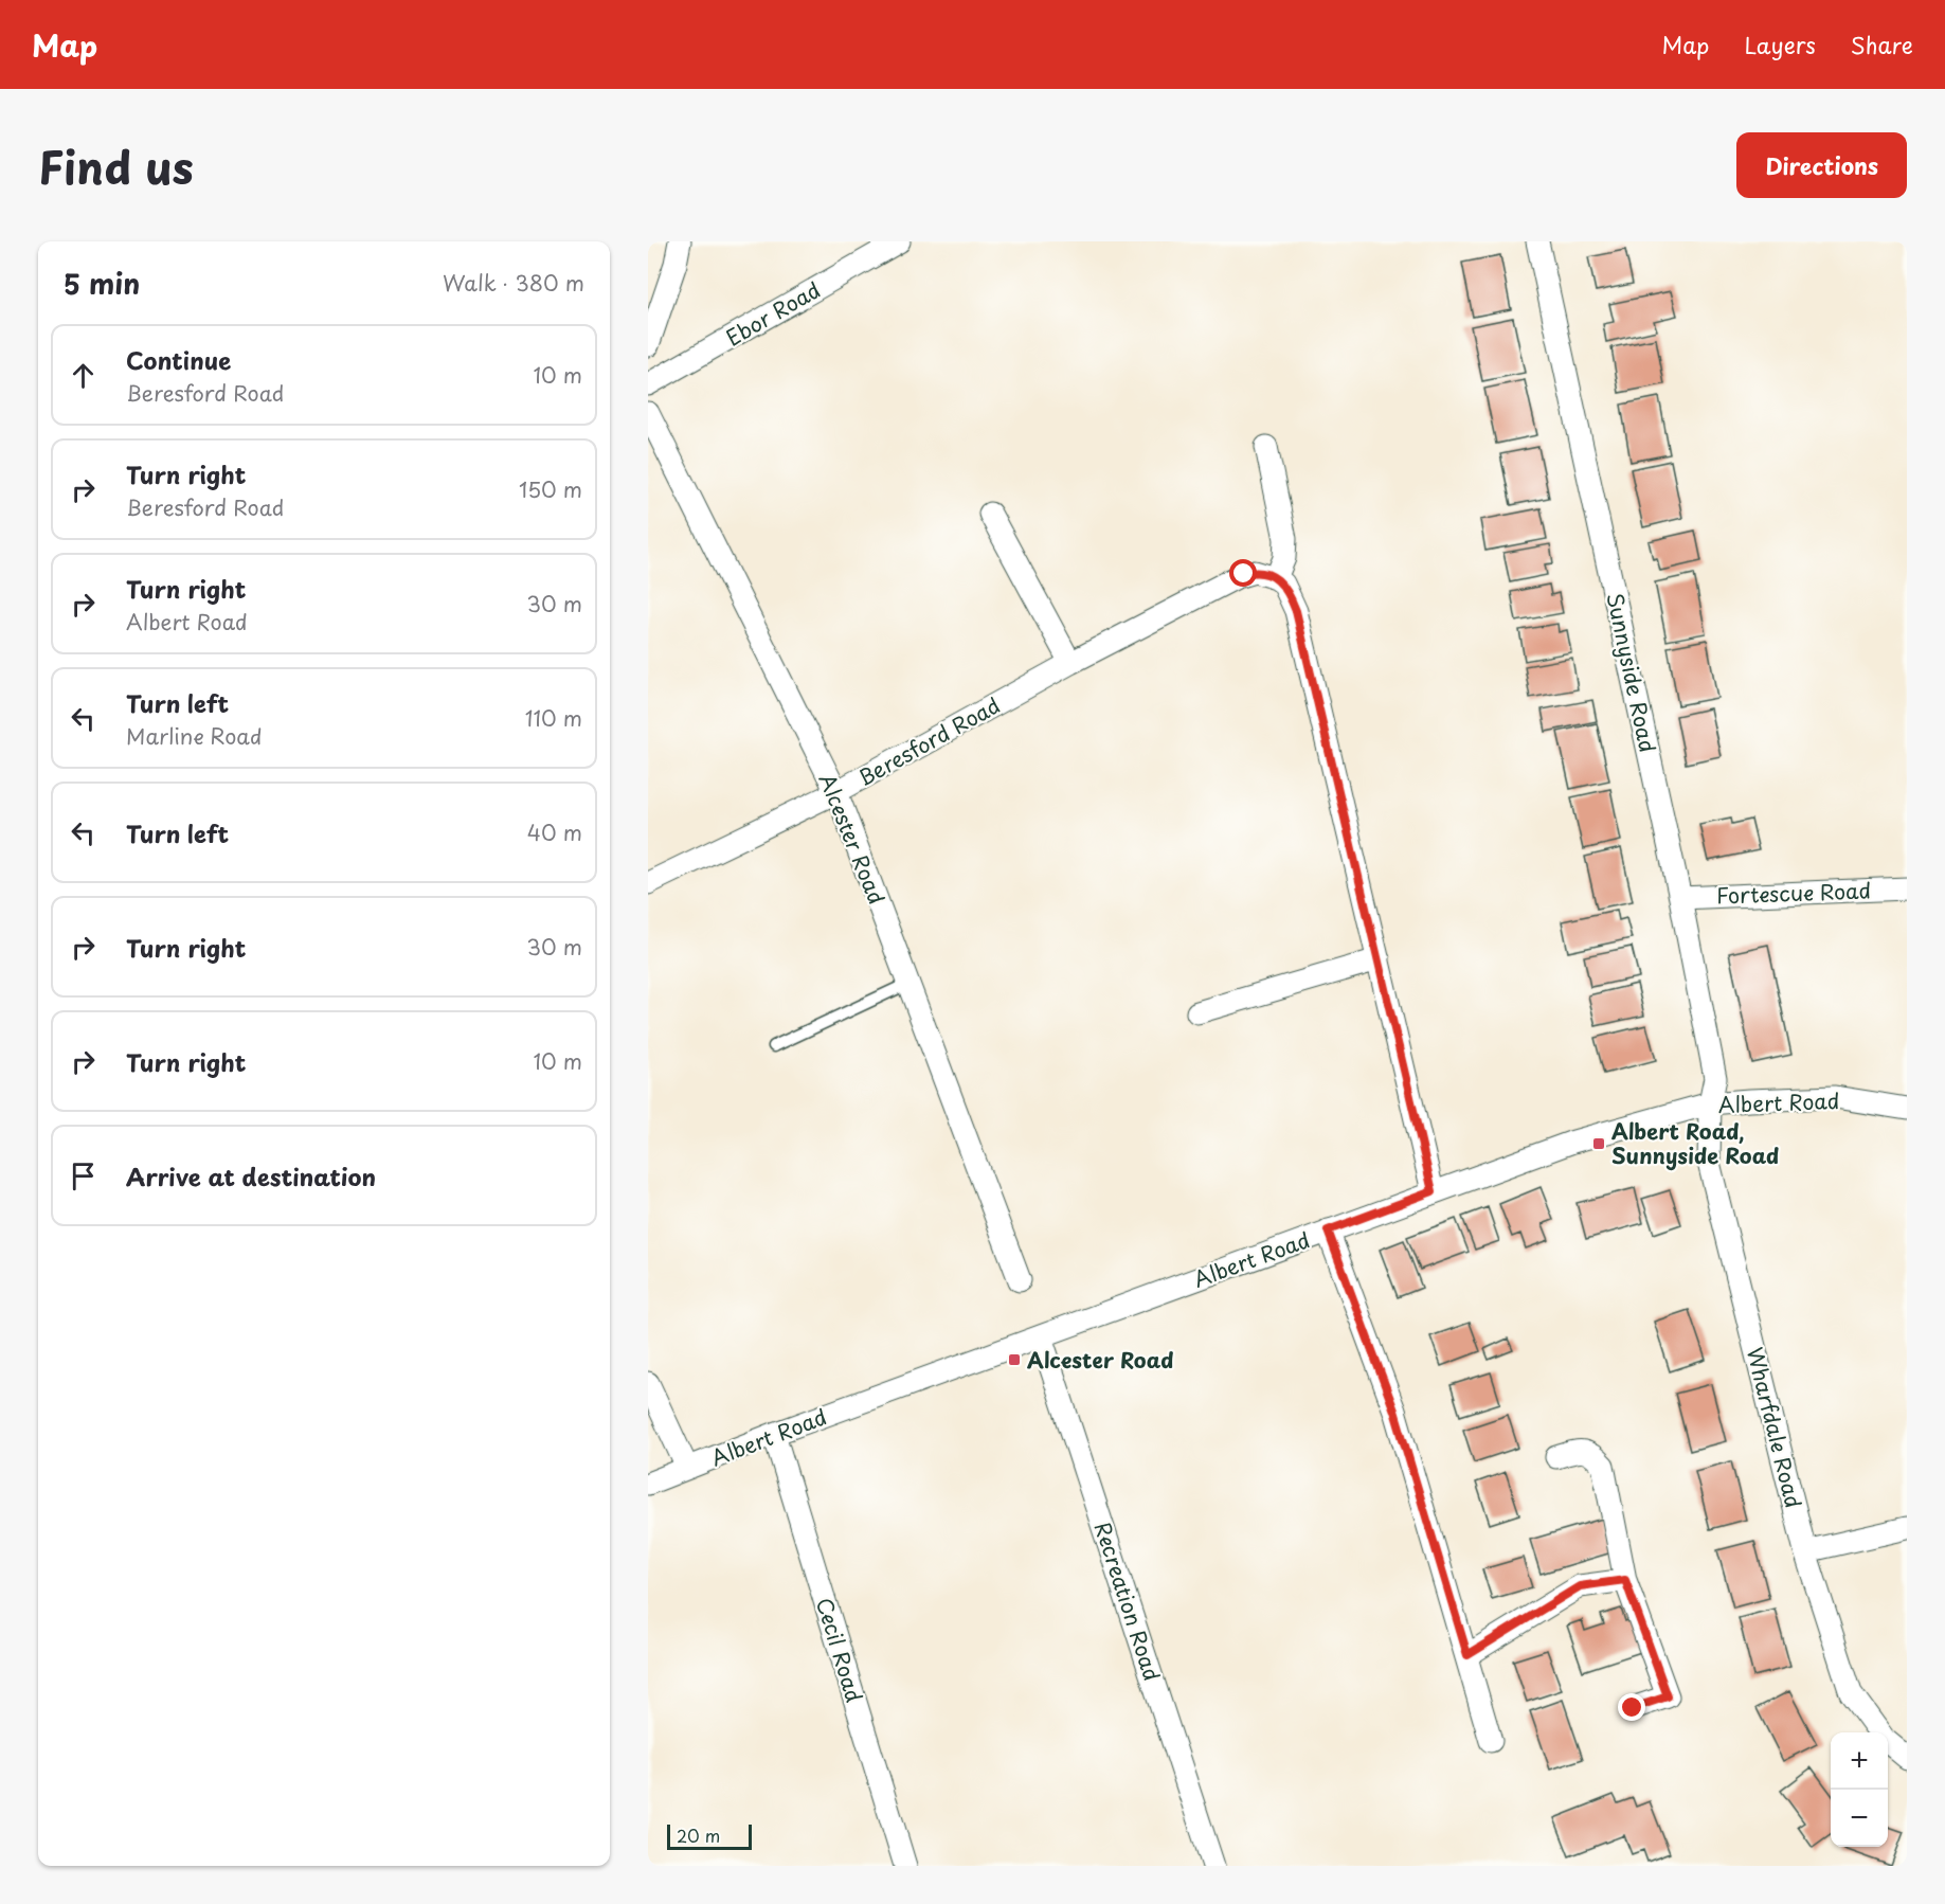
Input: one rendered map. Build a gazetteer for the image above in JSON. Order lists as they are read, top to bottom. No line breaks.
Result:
{"streets":{"street":["Ebor Road","Sunnyside Road","Beresford Road","Alcester Road","Fortescue Road","Albert Road","Wharfdale Road","Recreation Road","Cecil Road"]},"crossings":[["Sunnyside Road","Fortescue Road"],["Sunnyside Road","Albert Road"],["Sunnyside Road","Wharfdale Road"],["Beresford Road","Alcester Road"],["Albert Road","Wharfdale Road"],["Albert Road","Recreation Road"],["Albert Road","Cecil Road"]],"places":{"transit":["Albert Road, Sunnyside Road","Alcester Road"]},"scale_bar":"20 m","page":{"header":"Map","nav":["Map","Layers","Share"],"title":"Find us","buttons":"Directions","heading":["5 min","Walk · 380 m"],"list":[["Continue","Beresford Road","10 m"],["Turn right","Beresford Road","150 m"],["Turn right","Albert Road","30 m"],["Turn left","Marline Road","110 m"],["Turn left","40 m"],["Turn right","30 m"],["Turn right","10 m"],"Arrive at destination"],"map_buttons":["+","−"],"scale":"20 m"}}
